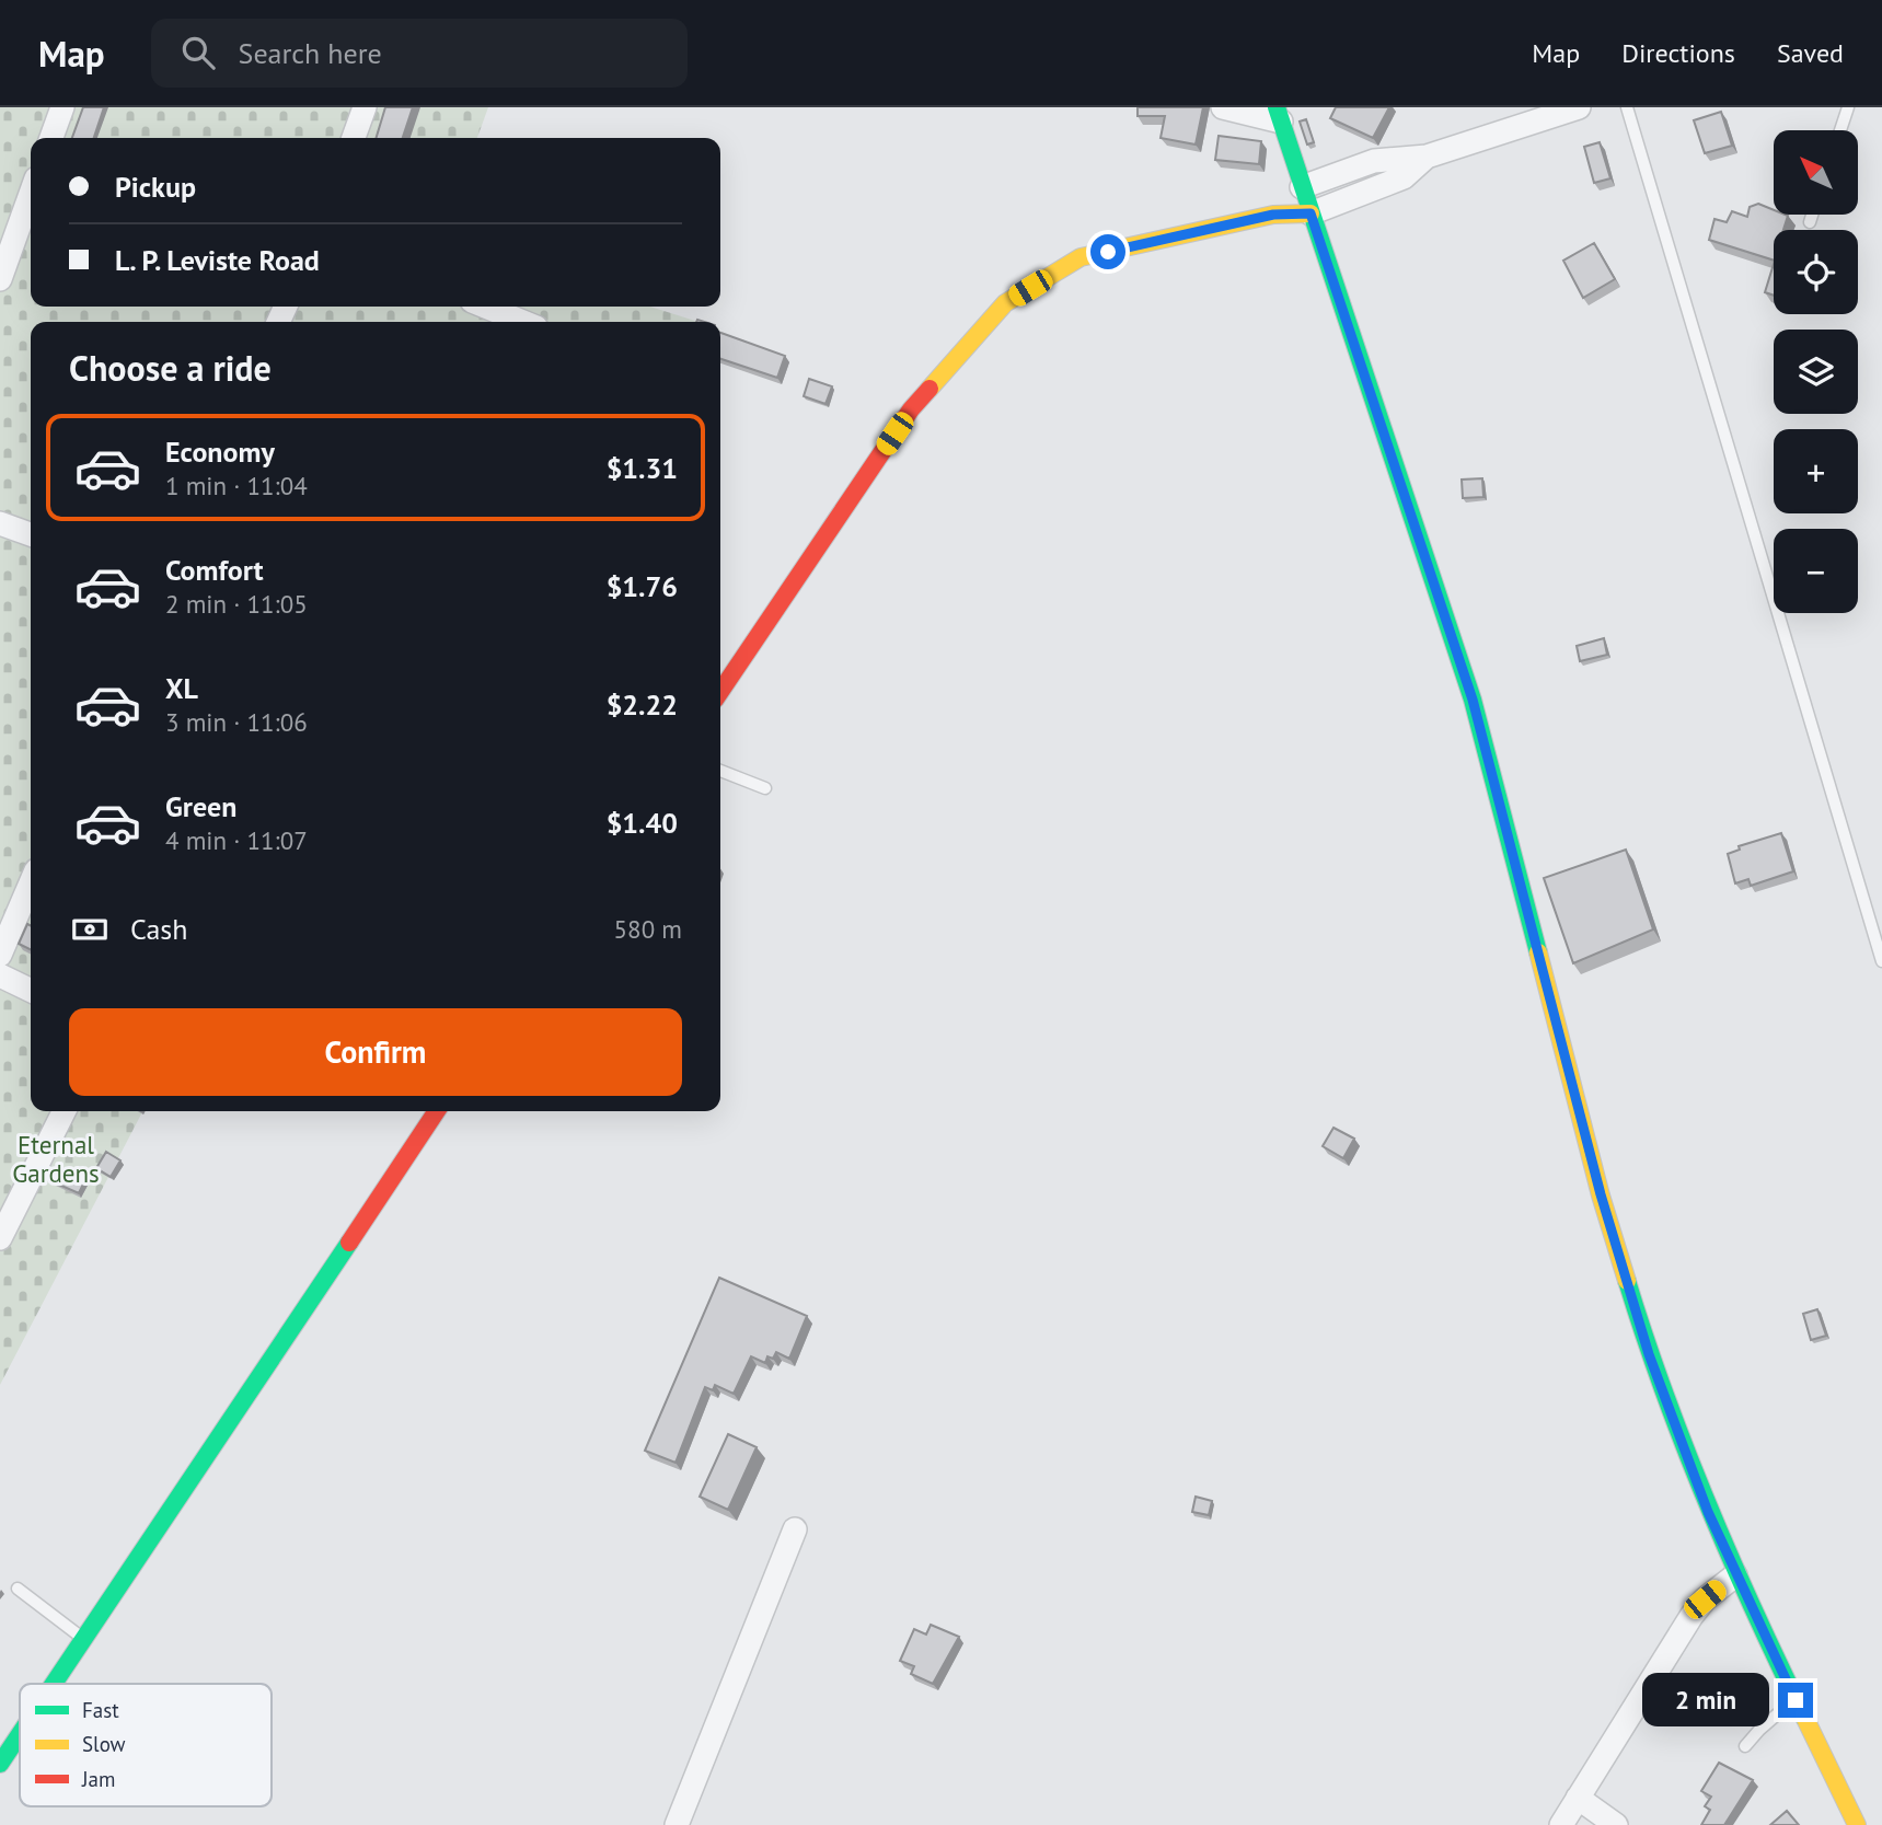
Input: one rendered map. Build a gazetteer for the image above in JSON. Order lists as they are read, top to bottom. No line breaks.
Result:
{"parks":["Eternal Gardens"],"legend":["Fast","Slow","Jam"],"north":"top left","page":{"header":"Map","search":"Search here","nav":["Map","Directions","Saved"],"map_buttons":["+","−"],"banner":["Pickup","L. P. Leviste Road"],"heading":"Choose a ride","list":[{"name":"Economy","note":"1 min · 11:04","value":"$1.31"},{"name":"Comfort","note":"2 min · 11:05","value":"$1.76"},{"name":"XL","note":"3 min · 11:06","value":"$2.22"},{"name":"Green","note":"4 min · 11:07","value":"$1.40"}],"pay":["Cash","580 m"],"buttons":"Confirm","bubble":"2 min"}}
